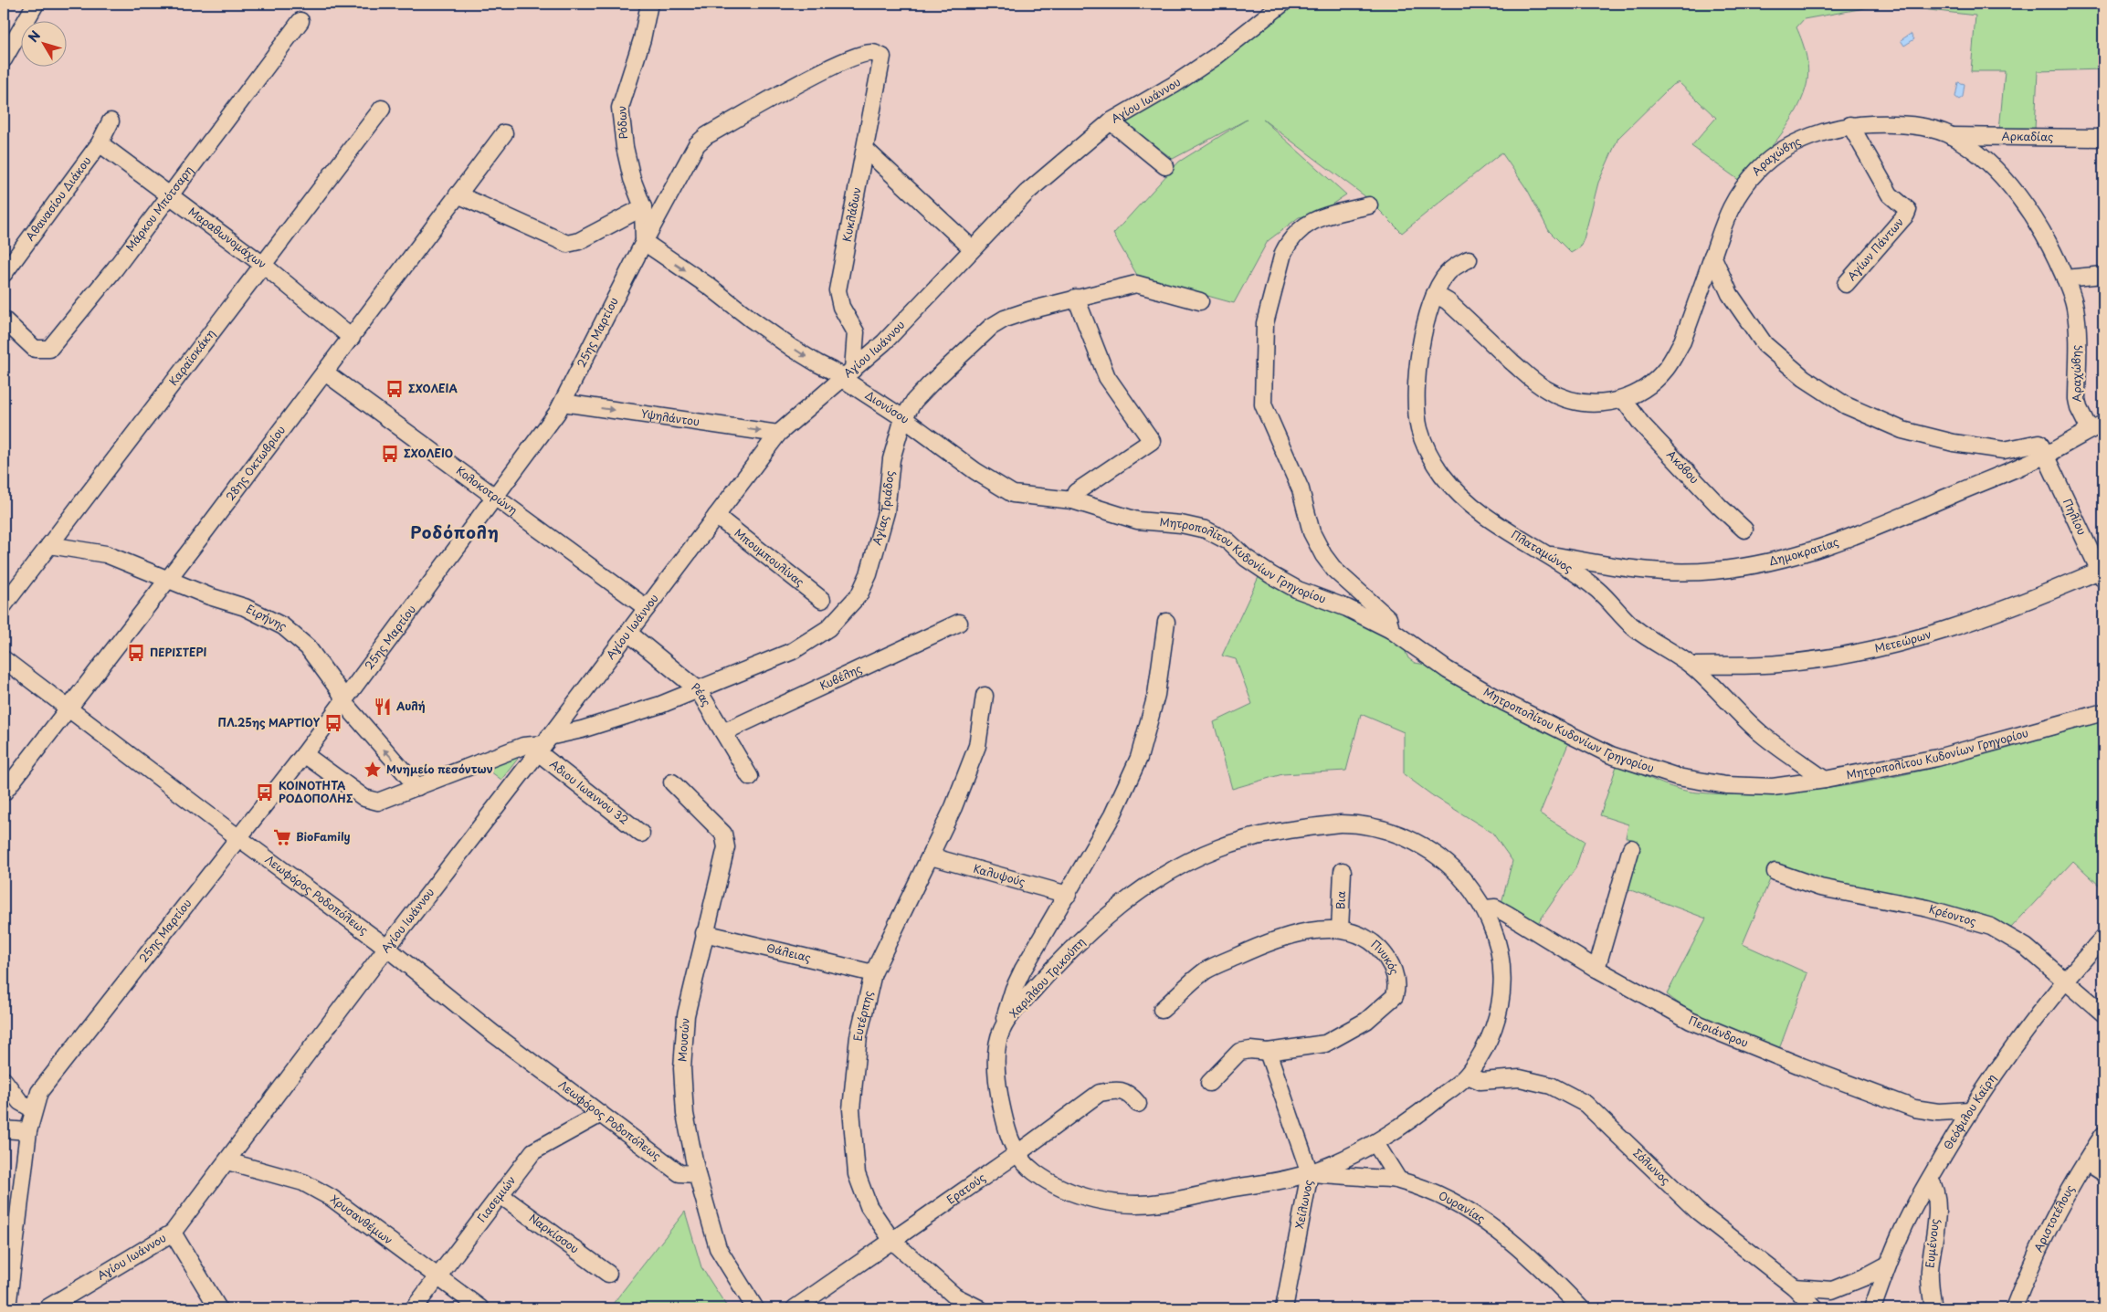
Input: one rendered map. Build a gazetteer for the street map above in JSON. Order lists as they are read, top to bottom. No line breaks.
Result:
{"streets":{"street":["Αγίου Ιωάννου","Ρόδων","Αρκαδίας","Αραχώβης","Αθανασίου Διάκου","Μάρκου Μπότσαρη","Κυκλάδων","Μαραθωνομάχων","Αγίων Πάντων","25ης Μαρτίου","Καραϊσκάκη","Διονύσου","Υψηλάντου","28ης Οκτωβρίου","Ακόβου","Κολοκοτρώνη","Αγίας Τριάδος","Πηλίου","Δημοκρατίας","Πλαταμώνος","Μπουμπουλίνας","Μητροπολίτου Κυδονίων Γρηγορίου","Ειρήνης","Μετεώρων","Κυβέλης","Ρέας","Αδιου Ιωαννου 32","Καλυψούς","Λεωφόρος Ροδοπόλεως","Βια","Κρέοντος","Θάλειας","Πνυκός","Χαριλάου Τρικούπη","Ευτέρπης","Περιάνδρου","Μουσών","Θεόφιλου Καϊρη","Σόλωνος","Ερατούς","Γιασεμιών","Χείλωνος","Ουρανίας","Αριστοτέλους","Χρυσανθέμων","Ναρκίσσου","Ευμένους"]},"crossings":[["Αγίου Ιωάννου","Κυκλάδων"],["Αγίου Ιωάννου","Διονύσου"],["Αγίου Ιωάννου","Υψηλάντου"],["Αγίου Ιωάννου","Κολοκοτρώνη"],["Αγίου Ιωάννου","Αγίας Τριάδος"],["Αγίου Ιωάννου","Μπουμπουλίνας"],["Αγίου Ιωάννου","Ρέας"],["Αγίου Ιωάννου","Αδιου Ιωαννου 32"],["Αγίου Ιωάννου","Λεωφόρος Ροδοπόλεως"],["Αγίου Ιωάννου","Χρυσανθέμων"],["Ρόδων","25ης Μαρτίου"],["Ρόδων","Διονύσου"],["Αρκαδίας","Αραχώβης"],["Αραχώβης","Αγίων Πάντων"],["Αραχώβης","Ακόβου"],["Αραχώβης","Δημοκρατίας"],["Αραχώβης","Πλαταμώνος"],["Αθανασίου Διάκου","Μαραθωνομάχων"],["Μάρκου Μπότσαρη","Μαραθωνομάχων"],["Κυκλάδων","25ης Μαρτίου"],["Κυκλάδων","Διονύσου"],["Μαραθωνομάχων","Καραϊσκάκη"],["Μαραθωνομάχων","28ης Οκτωβρίου"],["25ης Μαρτίου","Διονύσου"],["25ης Μαρτίου","Υψηλάντου"],["25ης Μαρτίου","Κολοκοτρώνη"],["25ης Μαρτίου","Ειρήνης"],["25ης Μαρτίου","Λεωφόρος Ροδοπόλεως"],["Καραϊσκάκη","Ειρήνης"],["Διονύσου","Αγίας Τριάδος"],["Διονύσου","Μητροπολίτου Κυδονίων Γρηγορίου"],["28ης Οκτωβρίου","Κολοκοτρώνη"],["28ης Οκτωβρίου","Ειρήνης"],["28ης Οκτωβρίου","Λεωφόρος Ροδοπόλεως"],["Αγίας Τριάδος","Ρέας"],["Αγίας Τριάδος","Αδιου Ιωαννου 32"],["Πηλίου","Δημοκρατίας"],["Πηλίου","Μετεώρων"],["Δημοκρατίας","Πλαταμώνος"],["Πλαταμώνος","Μητροπολίτου Κυδονίων Γρηγορίου"],["Πλαταμώνος","Μετεώρων"],["Κυβέλης","Ρέας"],["Καλυψούς","Ευτέρπης"],["Λεωφόρος Ροδοπόλεως","Μουσών"],["Λεωφόρος Ροδοπόλεως","Γιασεμιών"],["Βια","Πνυκός"],["Κρέοντος","Θεόφιλου Καϊρη"],["Θάλειας","Ευτέρπης"],["Θάλειας","Μουσών"],["Πνυκός","Χείλωνος"],["Χαριλάου Τρικούπη","Περιάνδρου"],["Χαριλάου Τρικούπη","Σόλωνος"],["Χαριλάου Τρικούπη","Ερατούς"],["Χαριλάου Τρικούπη","Χείλωνος"],["Χαριλάου Τρικούπη","Ουρανίας"],["Ευτέρπης","Ερατούς"],["Περιάνδρου","Θεόφιλου Καϊρη"],["Θεόφιλου Καϊρη","Ευμένους"],["Γιασεμιών","Χρυσανθέμων"],["Γιασεμιών","Ναρκίσσου"],["Χείλωνος","Ουρανίας"]],"one_way":["Διονύσου","Υψηλάντου"],"districts":["Ροδόπολη"],"places":{"bus stop":["ΣΧΟΛΕΙΑ","ΣΧΟΛΕΙΟ","ΠΕΡΙΣΤΕΡΙ","ΠΛ.25ης ΜΑΡΤΙΟΥ","ΚΟΙΝΟΤΗΤΑ ΡΟΔΟΠΟΛΗΣ"],"restaurant":["Αυλή"],"place":["Μνημείο πεσόντων"],"supermarket":["BioFamily"]},"north":"top left"}
